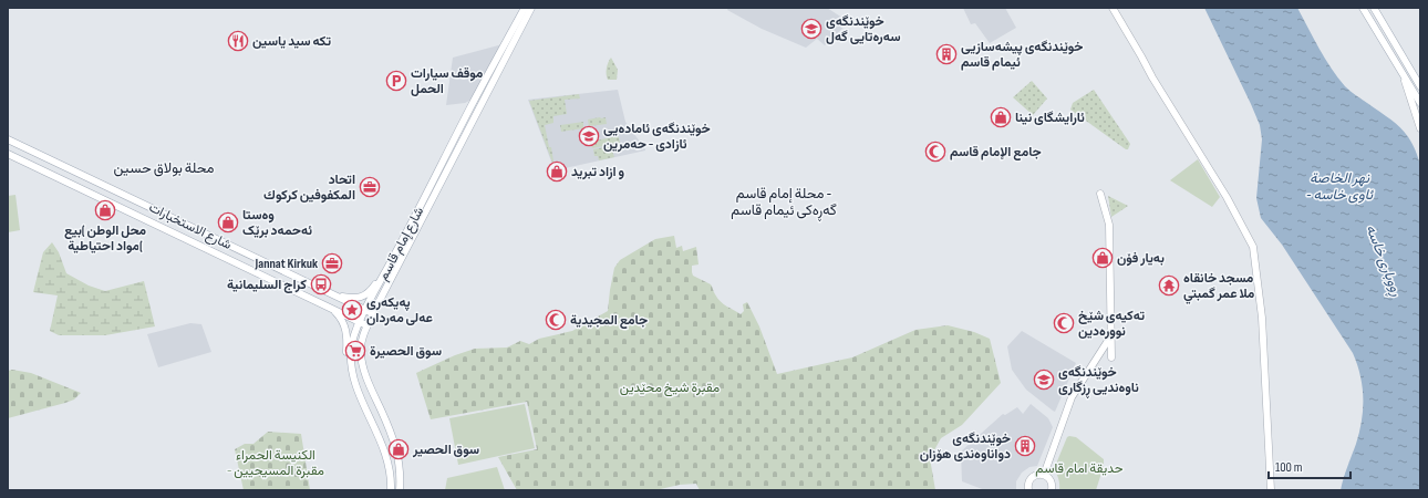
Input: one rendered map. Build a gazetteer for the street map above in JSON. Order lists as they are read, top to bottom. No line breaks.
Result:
{"streets":{"main road":["شارع الاستخبارات","شارع إمام قاسم"]},"crossings":[["شارع الاستخبارات","شارع إمام قاسم"]],"districts":["محلة بولاق حسين","محلة إمام قاسم - گەڕەکی ئیمام قاسم"],"water":["نهر الخاصة - ئاوی خاسە","ڕووباری خاسە"],"parks":["مقبرة شيخ محێدین","الكنيسة الحمراء - مقبرة المسيحيين","حديقة امام قاسم"],"places":{"school or university":["خوێندنگەی سەرەتایی گەل","خوێندنگەی ئامادەیی ئازادی - حەمرین","خوێندنگەی ناوەندیی ڕزگاری"],"restaurant":["تكه سيد ياسين"],"building":["خوێندنگەی پیشەسازیی ئیمام قاسم","خوێندنگەی دواناوەندی هۆزان"],"parking":["موقف سيارات الحمل"],"shop":["ئارایشگای نینا","و ازاد تبريد","محل الوطن )بيع مواد احتياطية(","وەستا ئەحمەد برێک","بەیار فۆن","سوق الحصير"],"mosque":["جامع الإمام قاسم","جامع المجيدية","تەکیەی شێخ نوورەدین"],"office":["اتحاد المكفوفين كركوك","Jannat Kirkuk"],"bus stop":["كراج السليمانية"],"temple":["مسجد خانقاه ملا عمر گمبتي"],"place":["پەیکەری عەلی مەردان"],"supermarket":["سوق الحصيرة"]},"scale_bar":"100 m"}
